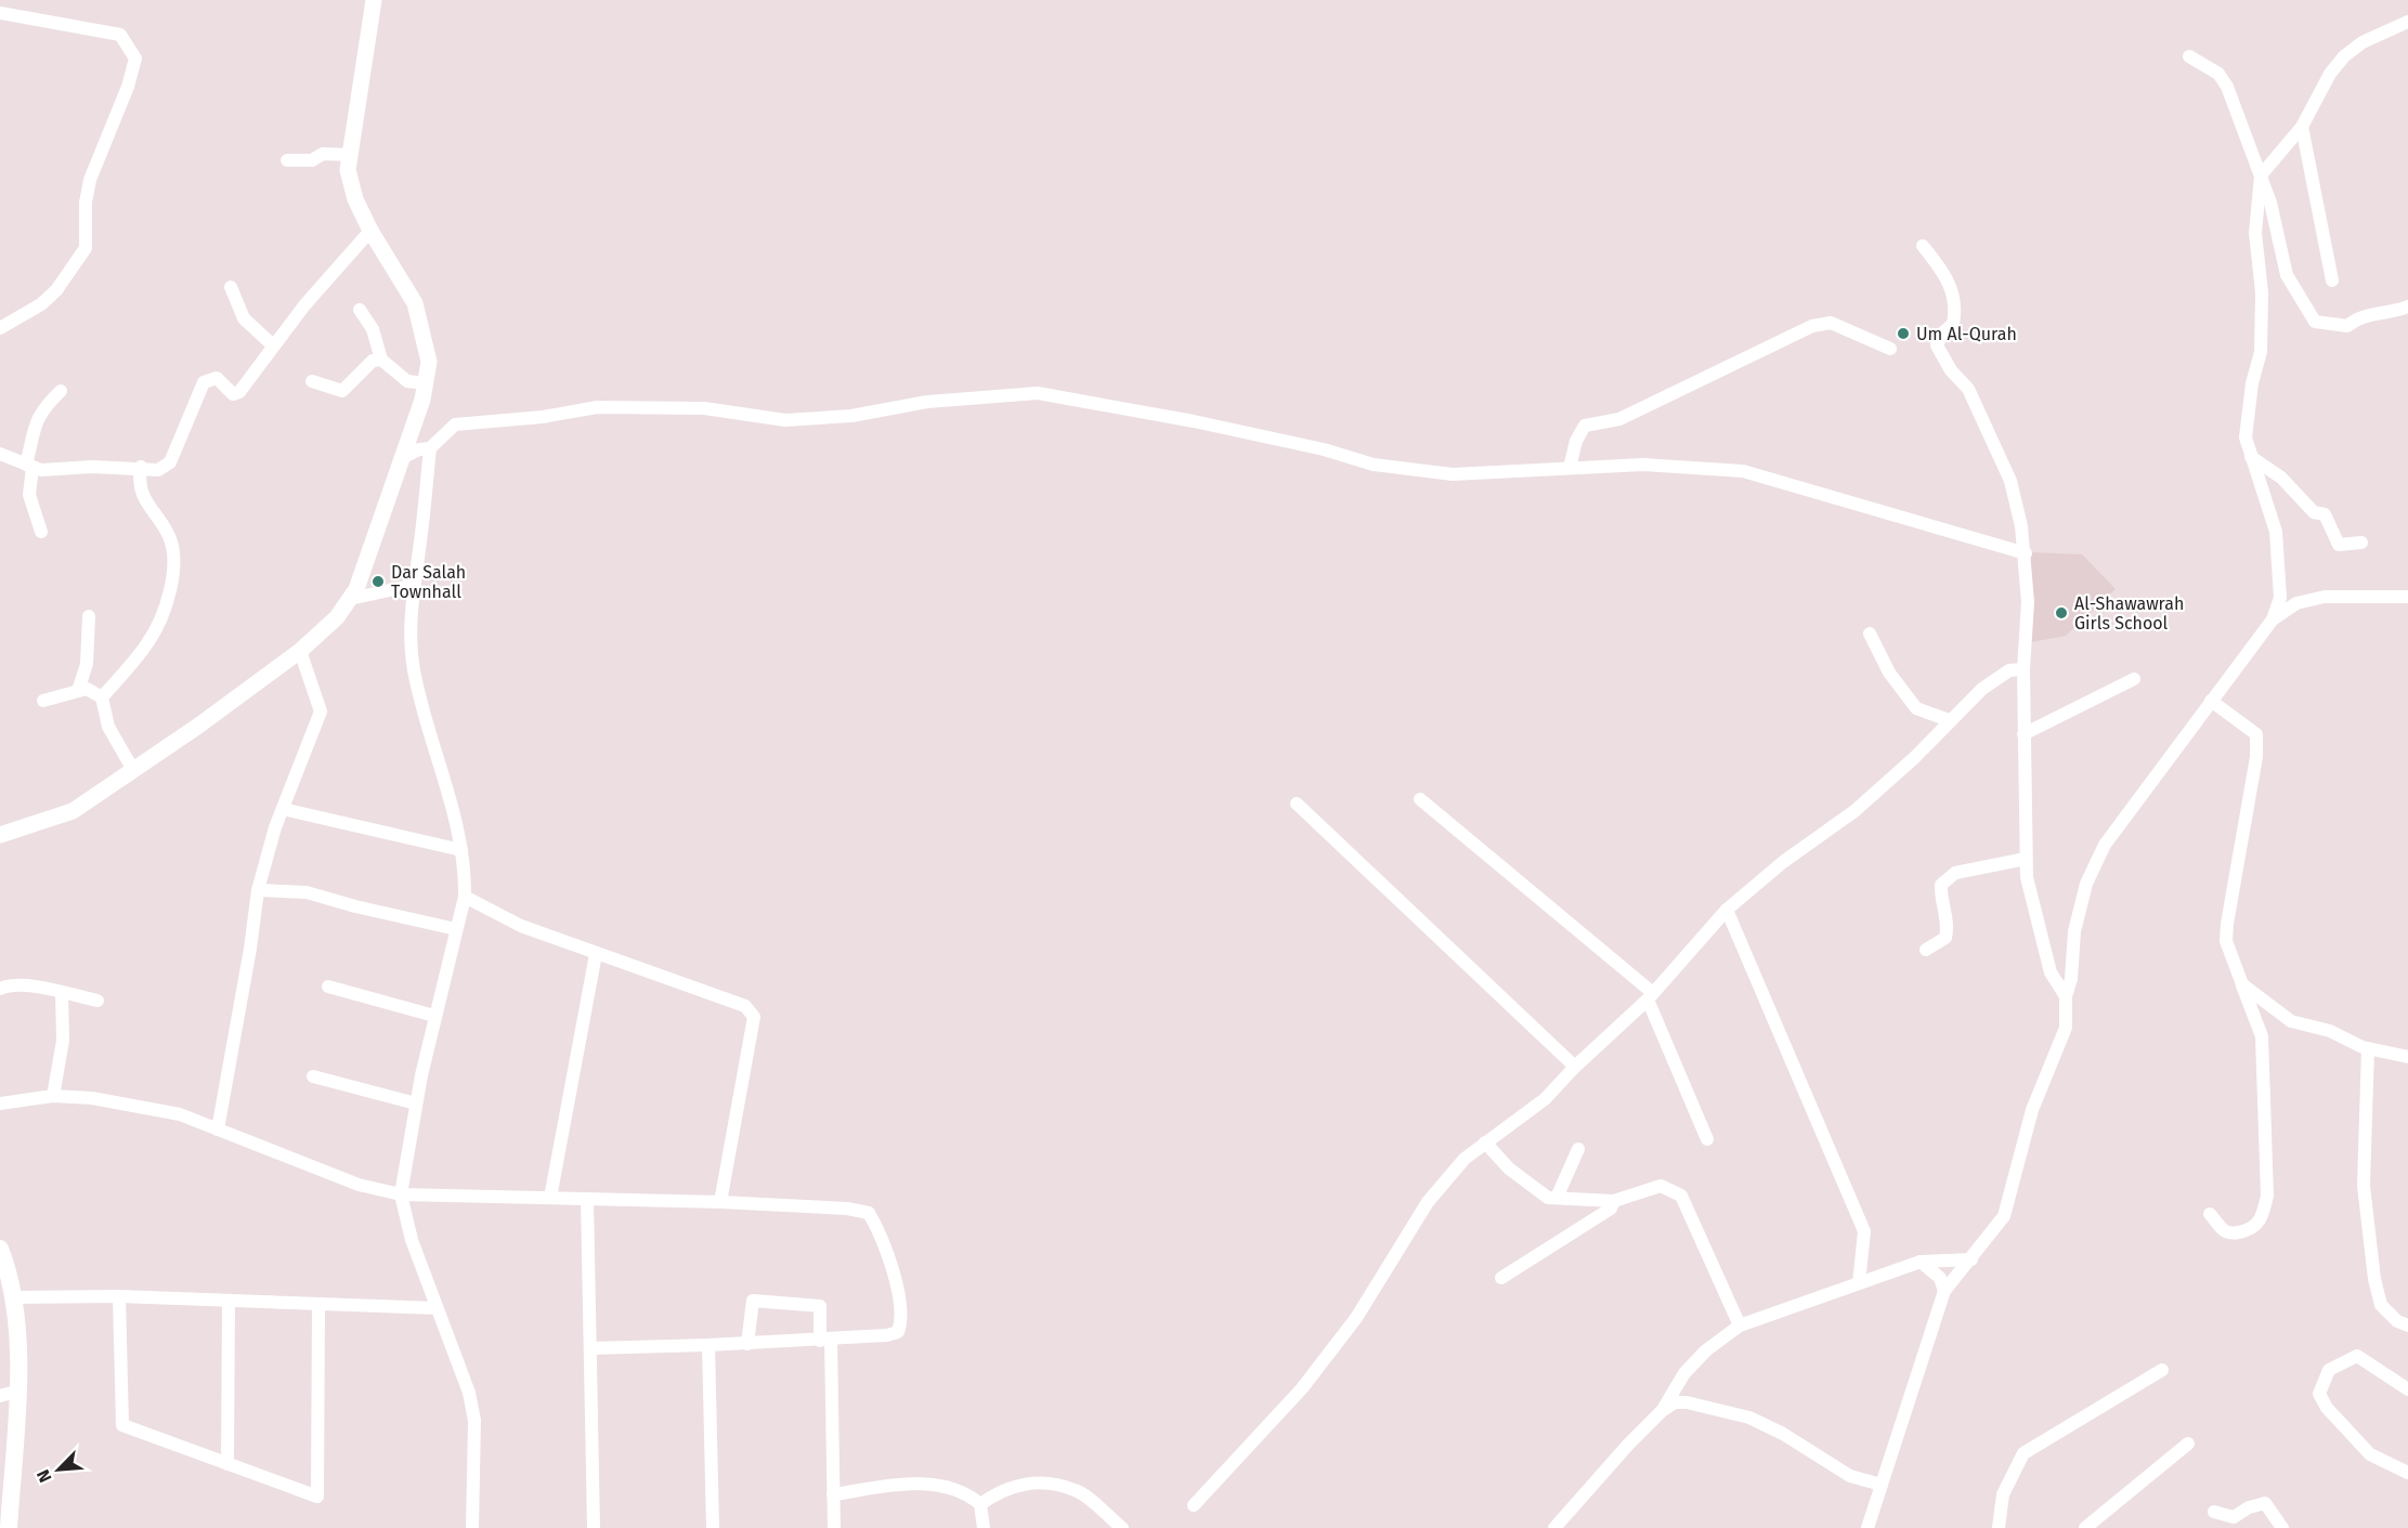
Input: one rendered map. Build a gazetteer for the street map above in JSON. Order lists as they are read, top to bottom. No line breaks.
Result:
{"places":["Um Al-Qurah","Dar Salah Townhall","Al-Shawawrah Girls School"],"north":"bottom left"}
